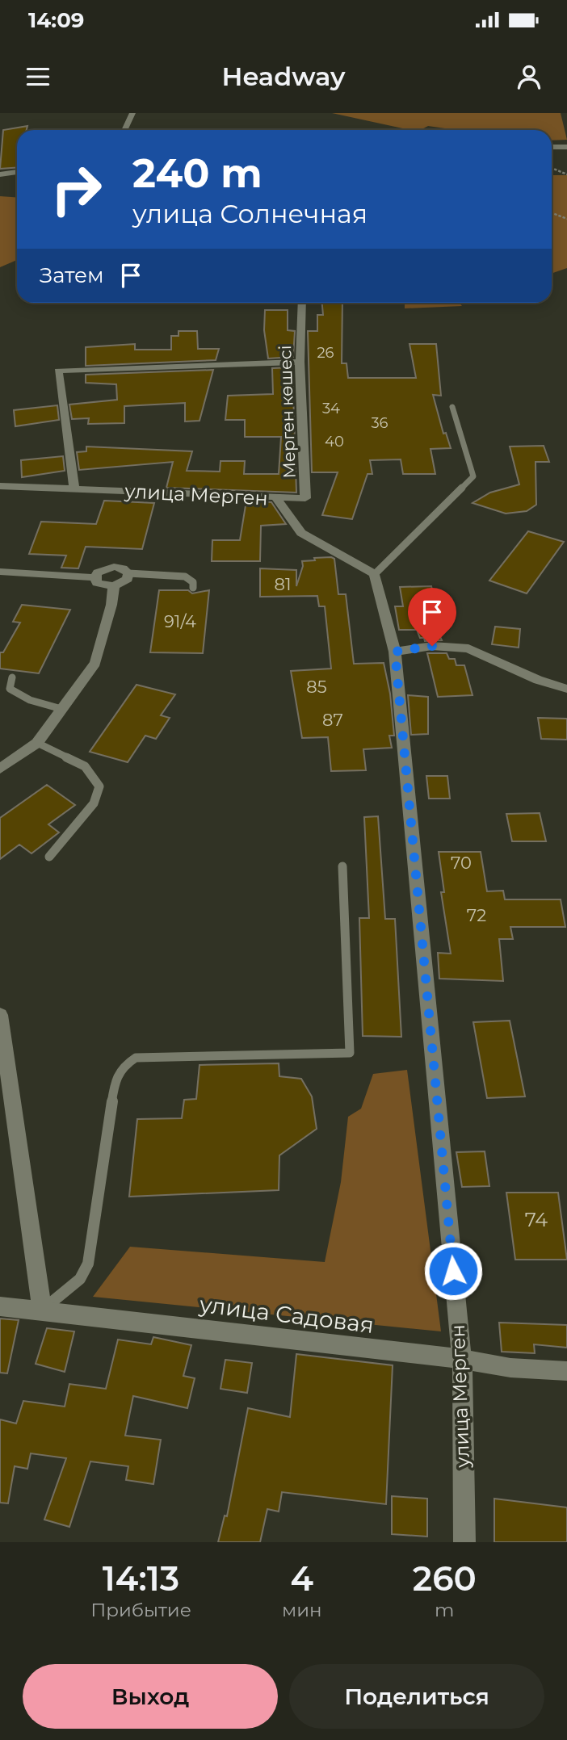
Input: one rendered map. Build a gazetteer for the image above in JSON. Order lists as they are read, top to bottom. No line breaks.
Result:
{"streets":{"street":["Мерген көшесі","улица Мерген","улица Садовая"]},"crossings":[["Мерген көшесі","улица Мерген"],["улица Мерген","улица Садовая"]],"house_numbers":["26","34","36","40","81","91/4","85","87","70","72","74"],"page":{"status":"14:09","header":"Headway","turn":["240 m","улица Солнечная"],"then":"Затем","eta":["14:13","Прибытие","4","мин","260","m"],"buttons":["Выход","Поделиться"]}}
